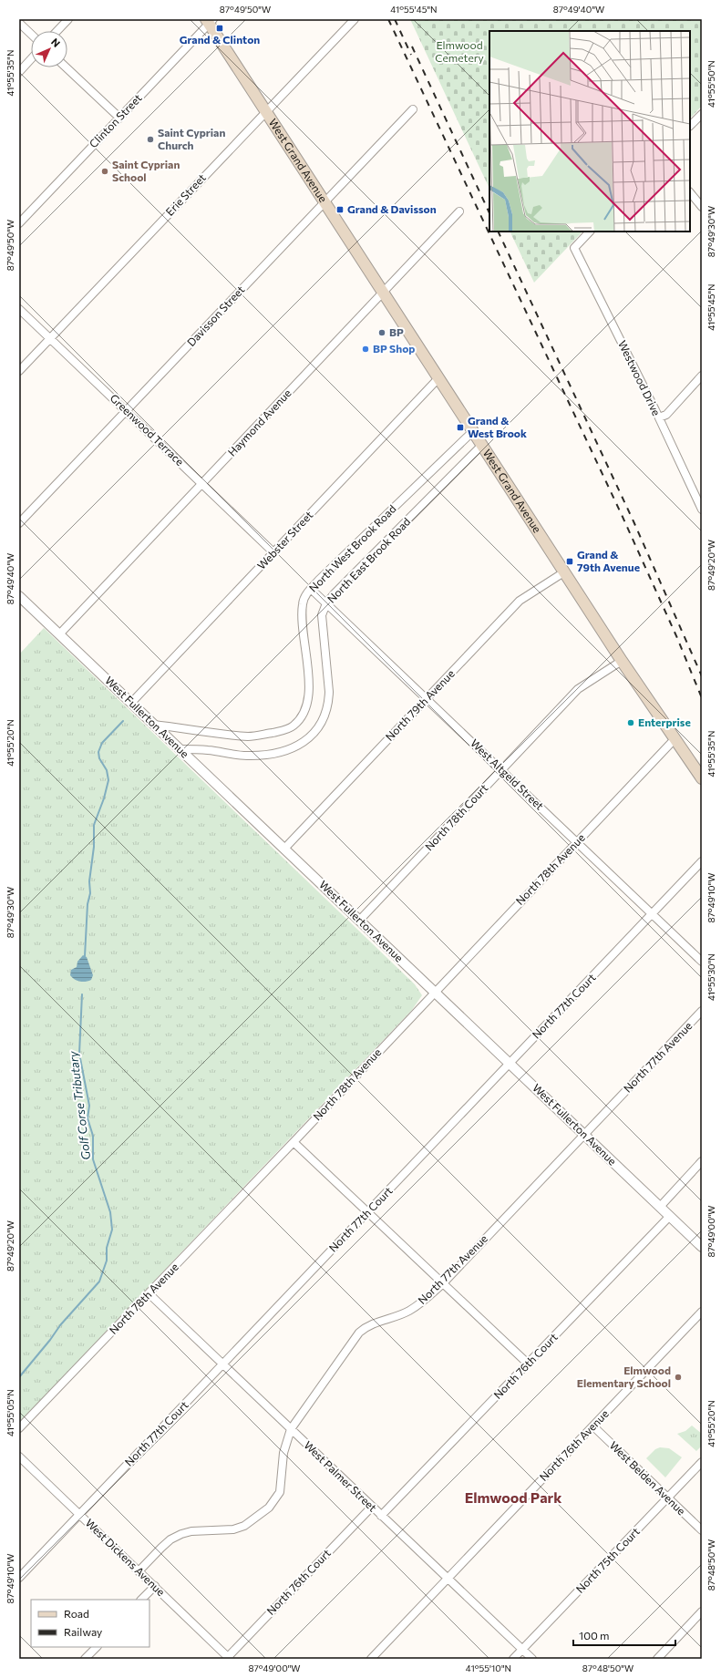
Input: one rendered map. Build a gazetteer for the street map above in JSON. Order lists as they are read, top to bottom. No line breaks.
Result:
{"streets":{"main road":["West Grand Avenue"],"street":["Clinton Street","Erie Street","Davisson Street","Westwood Drive","Haymond Avenue","Greenwood Terrace","Webster Street","North West Brook Road","North East Brook Road","North 79th Avenue","West Fullerton Avenue","West Altgeld Street","North 78th Court","North 78th Avenue","North 77th Court","North 77th Avenue","North 76th Court","North 76th Avenue","West Palmer Street","West Belden Avenue","West Dickens Avenue","North 75th Court"]},"crossings":[["Clinton Street","West Grand Avenue"],["West Grand Avenue","Erie Street"],["West Grand Avenue","Davisson Street"],["West Grand Avenue","Haymond Avenue"],["West Grand Avenue","Webster Street"],["West Grand Avenue","North West Brook Road"],["West Grand Avenue","North East Brook Road"],["West Grand Avenue","North 79th Avenue"],["West Grand Avenue","North 78th Court"],["West Grand Avenue","North 78th Avenue"],["Erie Street","Greenwood Terrace"],["Davisson Street","Greenwood Terrace"],["Haymond Avenue","Greenwood Terrace"],["Haymond Avenue","West Fullerton Avenue"],["Greenwood Terrace","Webster Street"],["Webster Street","West Fullerton Avenue"],["North West Brook Road","West Fullerton Avenue"],["North West Brook Road","West Altgeld Street"],["North East Brook Road","West Fullerton Avenue"],["North East Brook Road","West Altgeld Street"],["North 79th Avenue","West Fullerton Avenue"],["North 79th Avenue","West Altgeld Street"],["West Fullerton Avenue","North 78th Court"],["West Fullerton Avenue","North 78th Avenue"],["West Fullerton Avenue","North 77th Court"],["West Fullerton Avenue","North 77th Avenue"],["West Fullerton Avenue","North 76th Court"],["West Altgeld Street","North 78th Court"],["West Altgeld Street","North 78th Avenue"],["West Altgeld Street","North 77th Court"],["North 78th Avenue","West Palmer Street"],["North 77th Court","West Palmer Street"],["North 77th Court","West Dickens Avenue"],["North 77th Avenue","West Palmer Street"],["North 77th Avenue","West Dickens Avenue"],["North 76th Court","West Palmer Street"],["North 76th Court","West Dickens Avenue"],["North 76th Avenue","West Palmer Street"],["North 76th Avenue","West Belden Avenue"],["West Palmer Street","North 75th Court"],["West Belden Avenue","North 75th Court"]],"districts":["Elmwood Park"],"water":["Golf Corse Tributary"],"parks":["Elmwood Cemetery"],"places":{"transit":["Grand & Clinton","Grand & Davisson","Grand & West Brook","Grand & 79th Avenue"],"other":["Saint Cyprian Church","Saint Cyprian School","BP","BP Shop","Enterprise","Elmwood Elementary School"]},"legend":["Road","Railway"],"scale_bar":"100 m","north":"top right","coordinates":["87°49'50\"W","41°55'45\"N","87°49'40\"W","41°55'35\"N","41°55'50\"N","87°49'30\"W","87°49'20\"W","41°55'20\"N","87°49'10\"W","41°55'30\"N","87°49'00\"W","41°55'05\"N","87°48'50\"W","41°55'10\"N"]}
